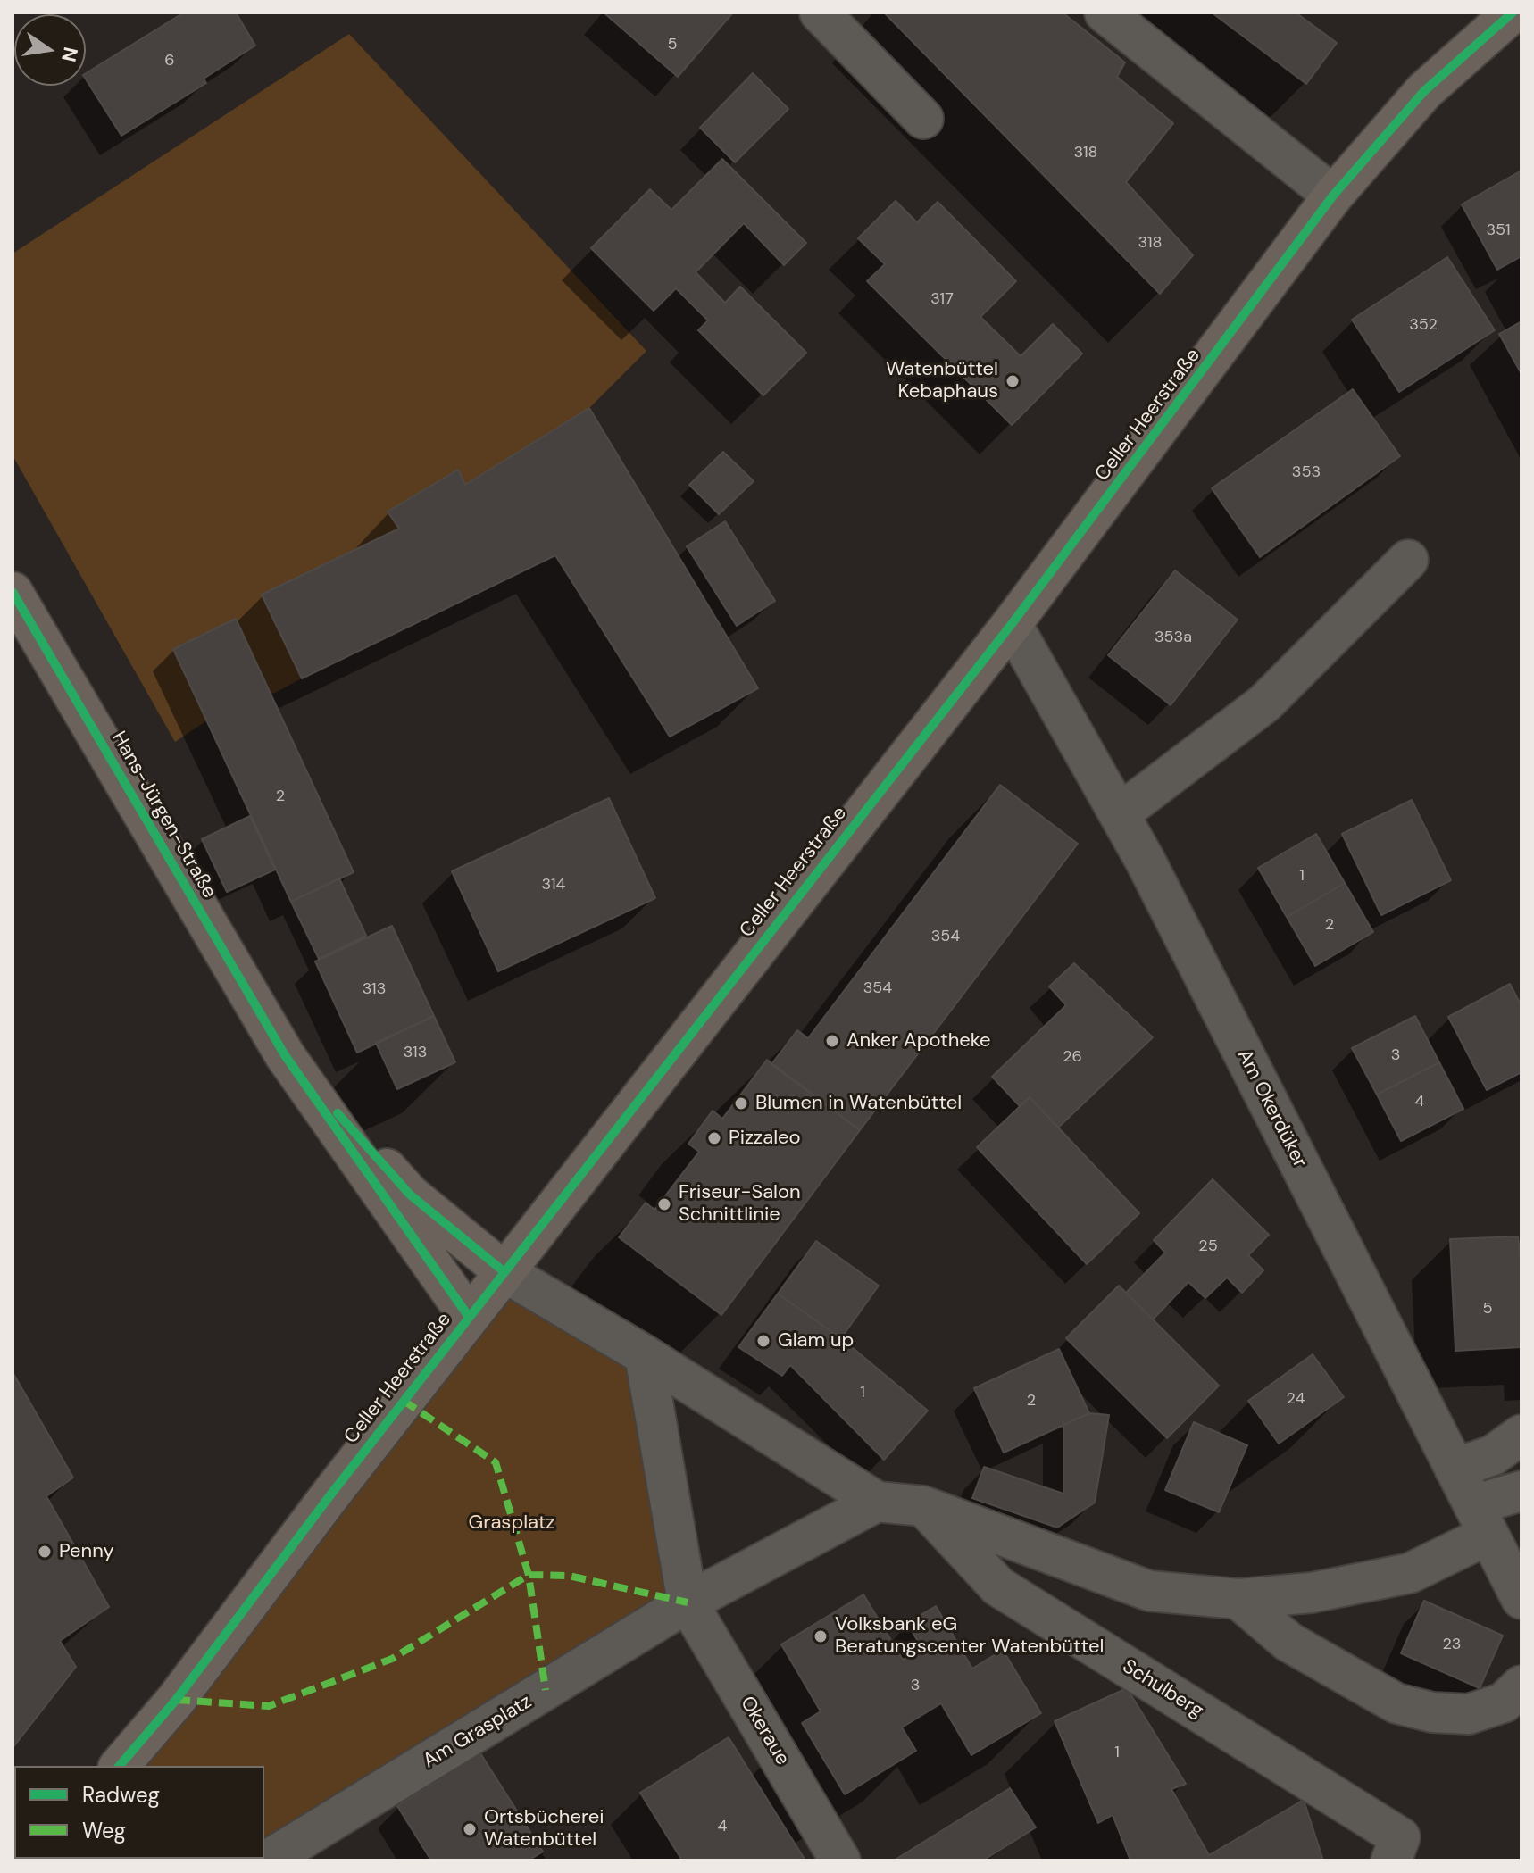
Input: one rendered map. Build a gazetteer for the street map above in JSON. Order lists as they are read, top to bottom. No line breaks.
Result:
{"streets":{"main road":["Celler Heerstraße","Hans-Jürgen-Straße"],"street":["Am Okerdüker","Schulberg","Okeraue","Am Grasplatz"]},"crossings":[["Celler Heerstraße","Hans-Jürgen-Straße"],["Celler Heerstraße","Am Okerdüker"],["Okeraue","Am Grasplatz"]],"parks":["Grasplatz"],"places":["Watenbüttel Kebaphaus","Anker Apotheke","Blumen in Watenbüttel","Pizzaleo","Friseur-Salon Schnittlinie","Glam up","Penny","Volksbank eG Beratungscenter Watenbüttel","Ortsbücherei Watenbüttel"],"house_numbers":["5","6","318","351","318","317","352","353","353a","2","1","314","2","354","354","313","313","3","26","4","25","5","1","24","2","23","3","1","4"],"legend":["Radweg","Weg"],"north":"right"}
